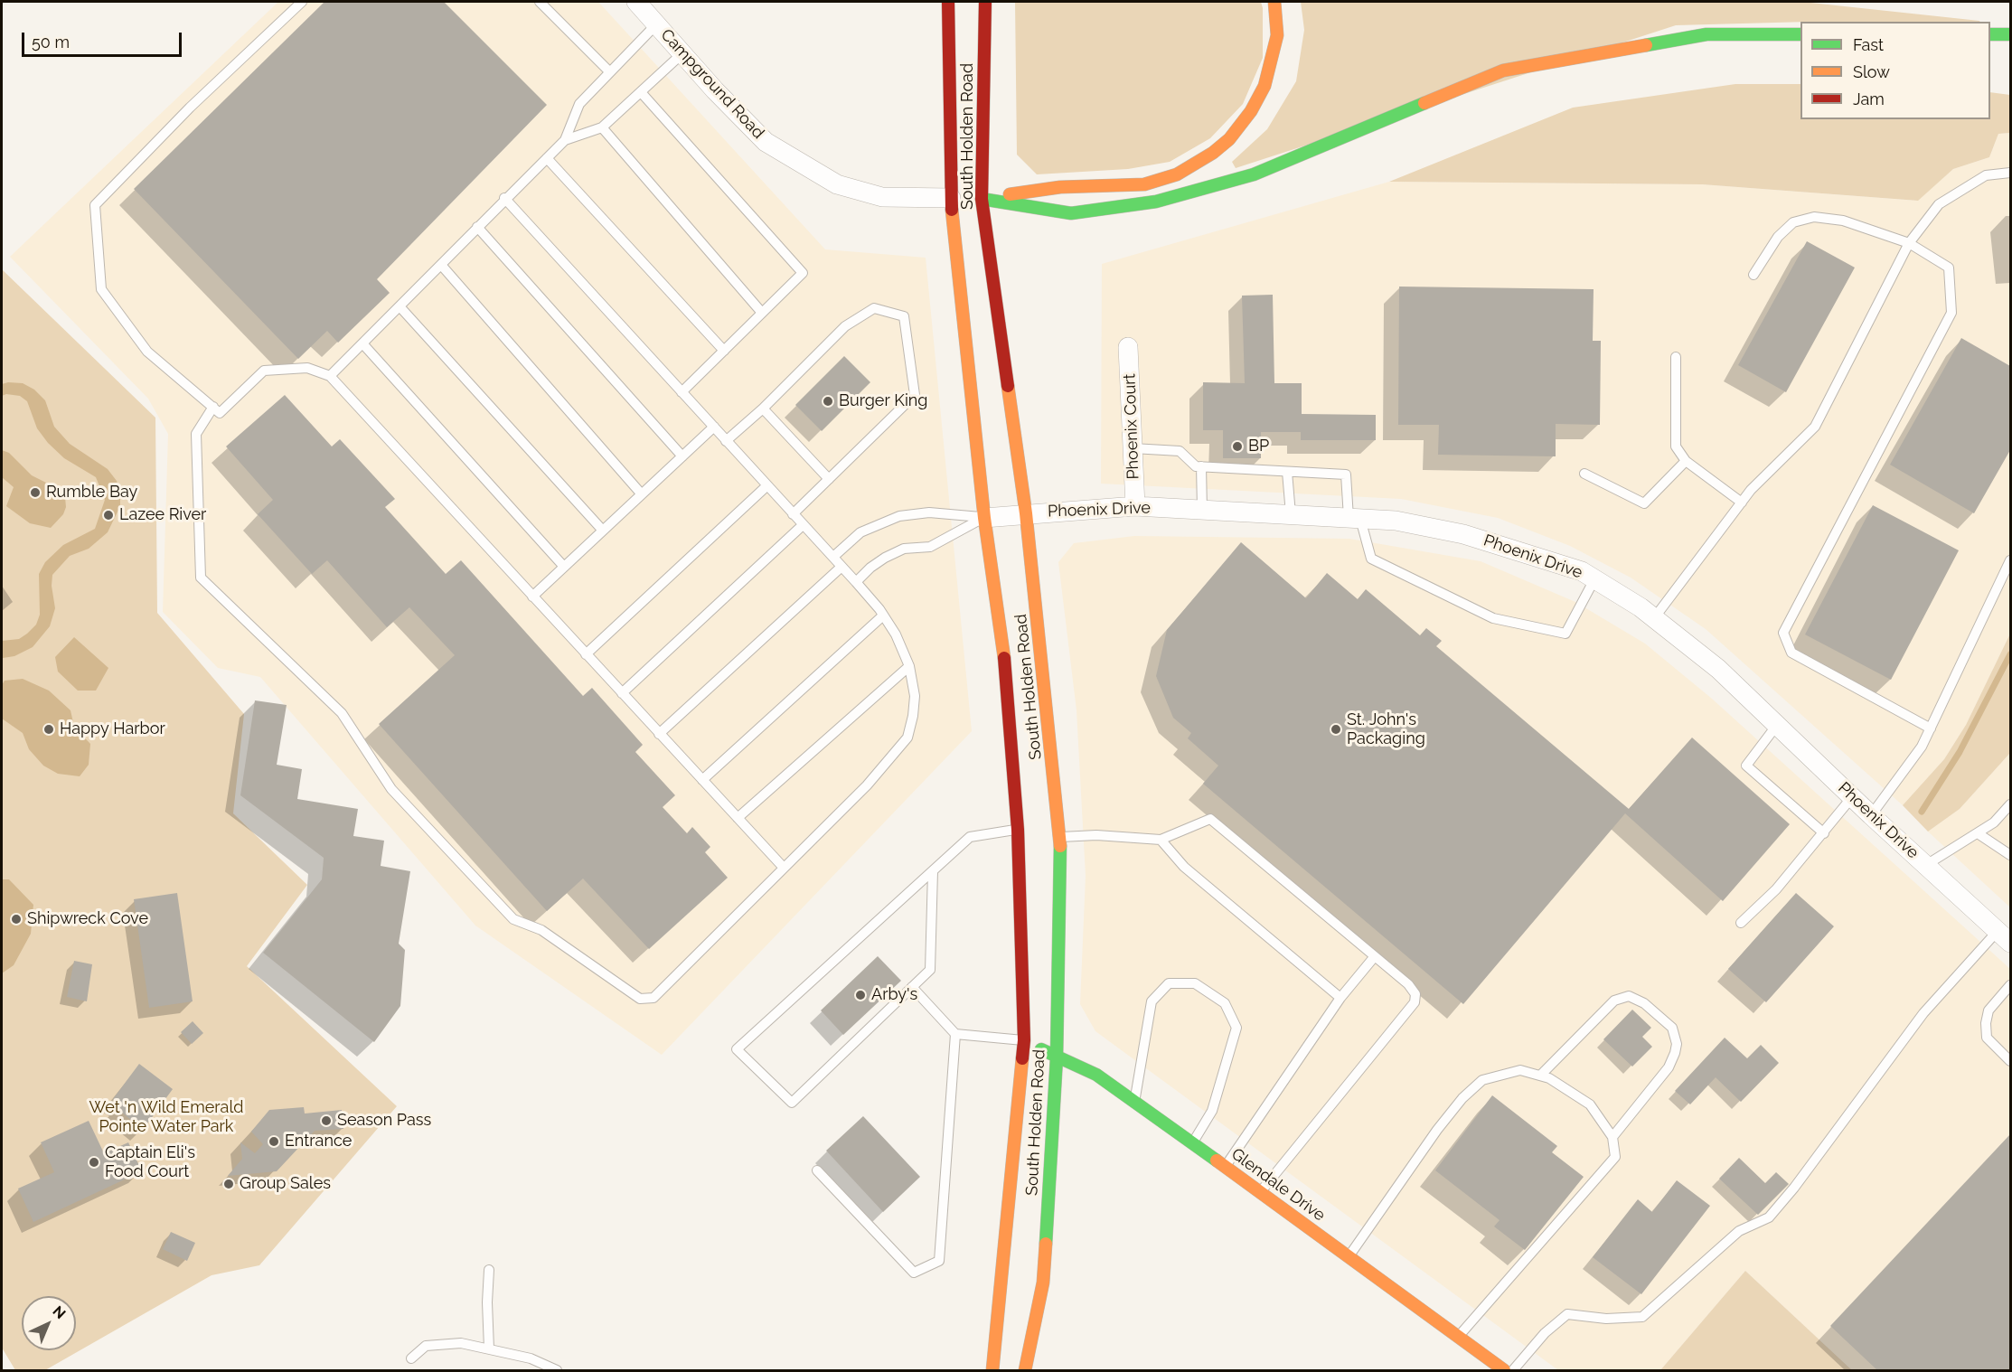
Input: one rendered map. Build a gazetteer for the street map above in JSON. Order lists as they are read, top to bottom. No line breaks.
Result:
{"streets":{"main road":["South Holden Road","Glendale Drive"],"street":["Campground Road","Phoenix Court","Phoenix Drive"]},"crossings":[["Campground Road","South Holden Road"],["South Holden Road","Phoenix Drive"],["South Holden Road","Glendale Drive"],["Phoenix Court","Phoenix Drive"]],"parks":["Wet 'n Wild Emerald Pointe Water Park"],"places":["Burger King","BP","Rumble Bay","Lazee River","Happy Harbor","St. John's Packaging","Shipwreck Cove","Arby's","Season Pass","Entrance","Captain Eli's Food Court","Group Sales"],"legend":["Fast","Slow","Jam"],"scale_bar":"50 m","north":"top right"}
